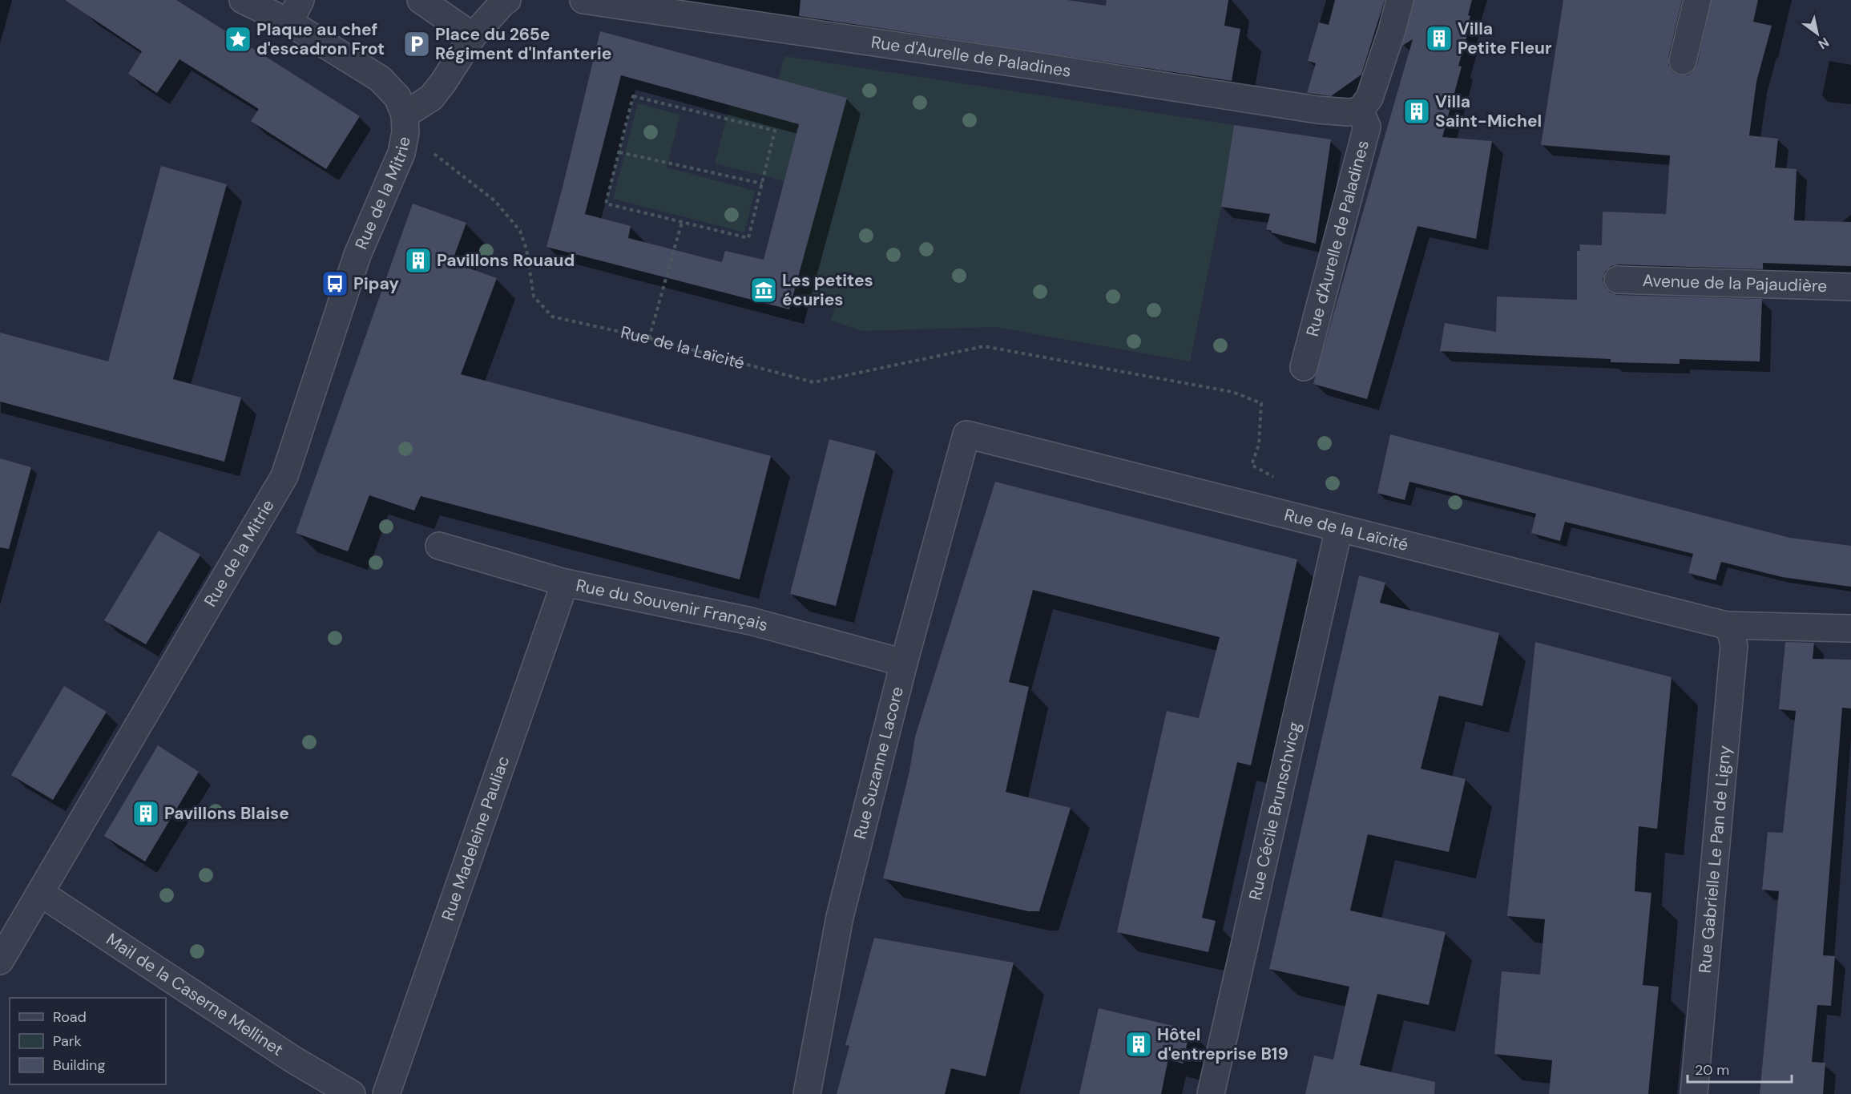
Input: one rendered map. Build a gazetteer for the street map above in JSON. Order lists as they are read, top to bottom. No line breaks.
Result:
{"streets":{"street":["Rue d'Aurelle de Paladines","Rue de la Mitrie","Avenue de la Pajaudière","Rue de la Laïcité","Rue du Souvenir Français","Rue Suzanne Lacore","Rue Cécile Brunschvicg","Rue Madeleine Pauliac","Rue Gabrielle Le Pan de Ligny","Mail de la Caserne Mellinet"]},"crossings":[["Rue de la Mitrie","Mail de la Caserne Mellinet"],["Rue de la Laïcité","Rue Suzanne Lacore"],["Rue de la Laïcité","Rue Cécile Brunschvicg"],["Rue de la Laïcité","Rue Gabrielle Le Pan de Ligny"],["Rue du Souvenir Français","Rue Suzanne Lacore"],["Rue du Souvenir Français","Rue Madeleine Pauliac"]],"places":{"building":["Villa Petite Fleur","Villa Saint-Michel","Pavillons Rouaud","Pavillons Blaise","Hôtel d'entreprise B19"],"place":["Plaque au chef d'escadron Frot"],"parking":["Place du 265e Régiment d'Infanterie"],"bus stop":["Pipay"],"museum":["Les petites écuries"]},"legend":["Road","Park","Building"],"scale_bar":"20 m","north":"bottom right"}
